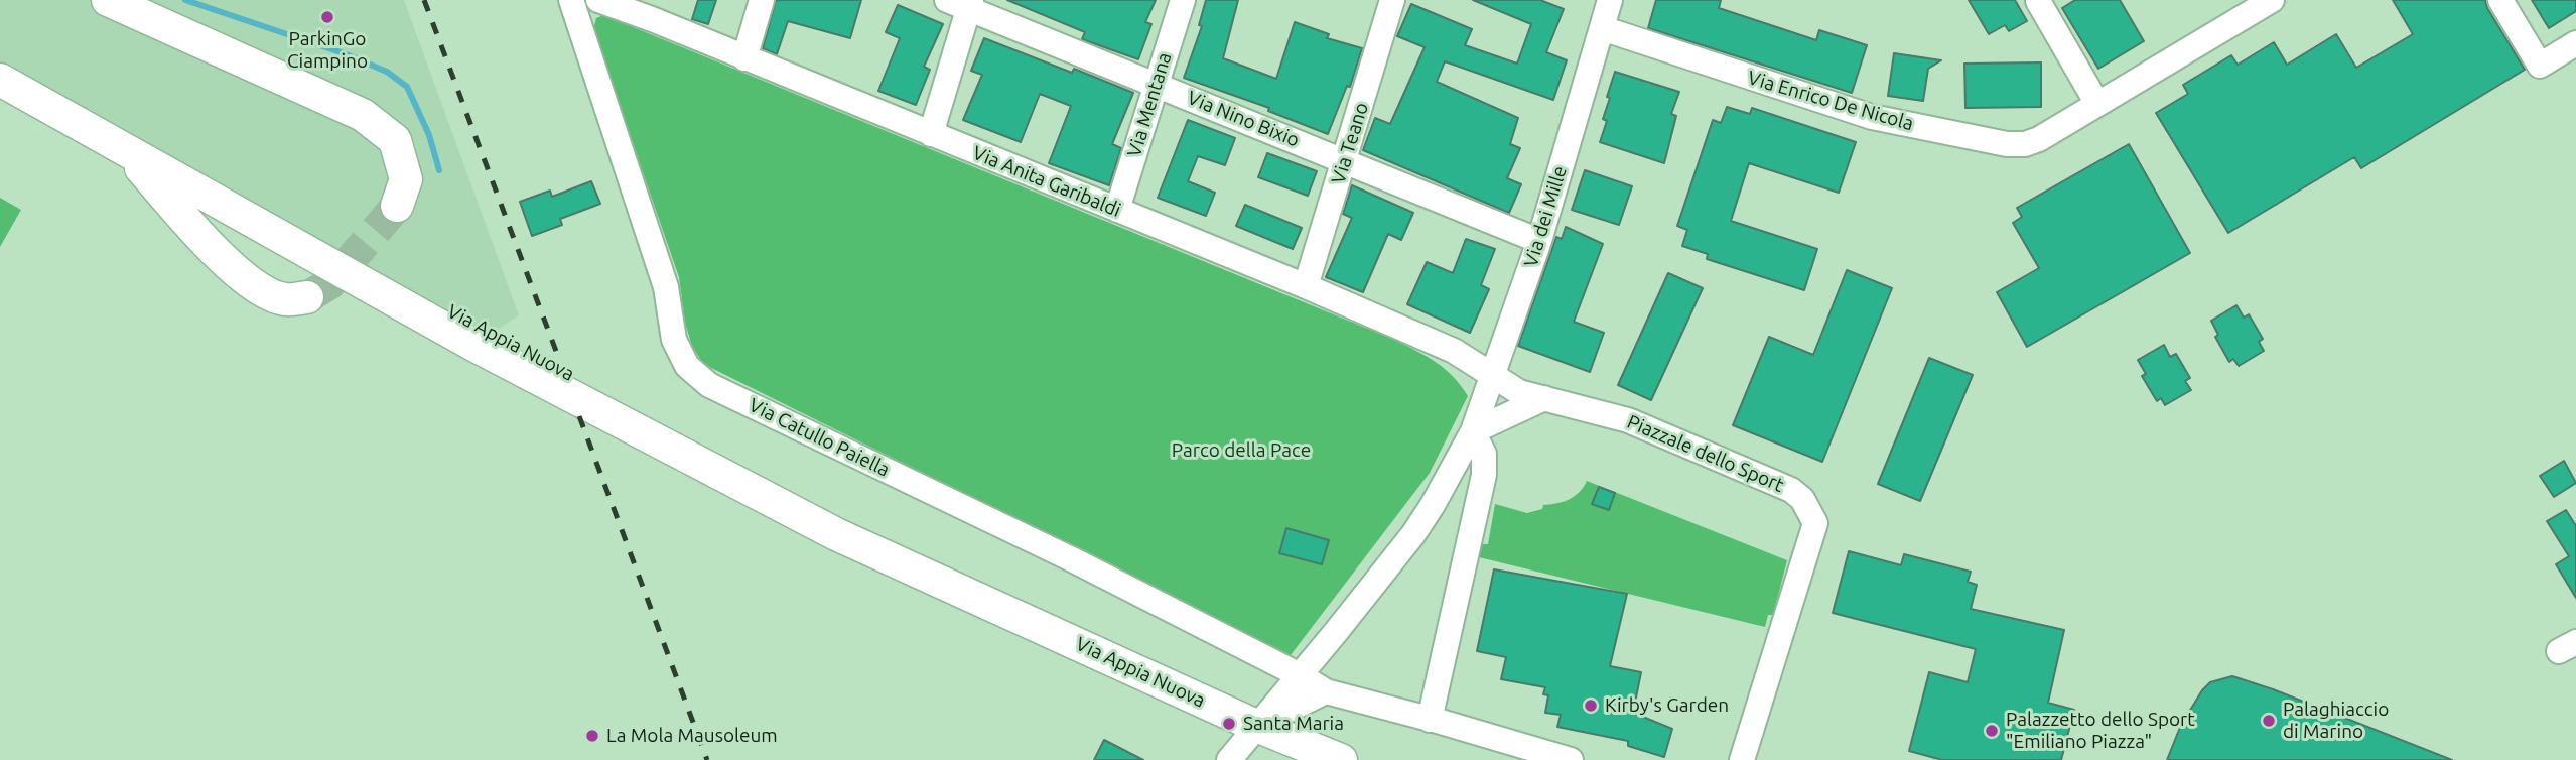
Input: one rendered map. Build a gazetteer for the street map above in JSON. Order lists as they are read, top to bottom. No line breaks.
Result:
{"streets":{"main road":["Via Appia Nuova"],"street":["Via Enrico De Nicola","Via Mentana","Via Nino Bixio","Via Teano","Via Anita Garibaldi","Via dei Mille","Via Catullo Paiella","Piazzale dello Sport"]},"crossings":[["Via Enrico De Nicola","Via dei Mille"],["Via Mentana","Via Nino Bixio"],["Via Mentana","Via Anita Garibaldi"],["Via Nino Bixio","Via Teano"],["Via Nino Bixio","Via dei Mille"],["Via Teano","Via Anita Garibaldi"],["Via Anita Garibaldi","Via dei Mille"],["Via Anita Garibaldi","Piazzale dello Sport"],["Via dei Mille","Via Appia Nuova"],["Via dei Mille","Via Catullo Paiella"],["Via dei Mille","Piazzale dello Sport"]],"parks":["Parco della Pace"],"places":["ParkinGo Ciampino","Kirby's Garden","Palaghiaccio di Marino","Santa Maria","Palazzetto dello Sport \"Emiliano Piazza\"","La Mola Mausoleum"]}
